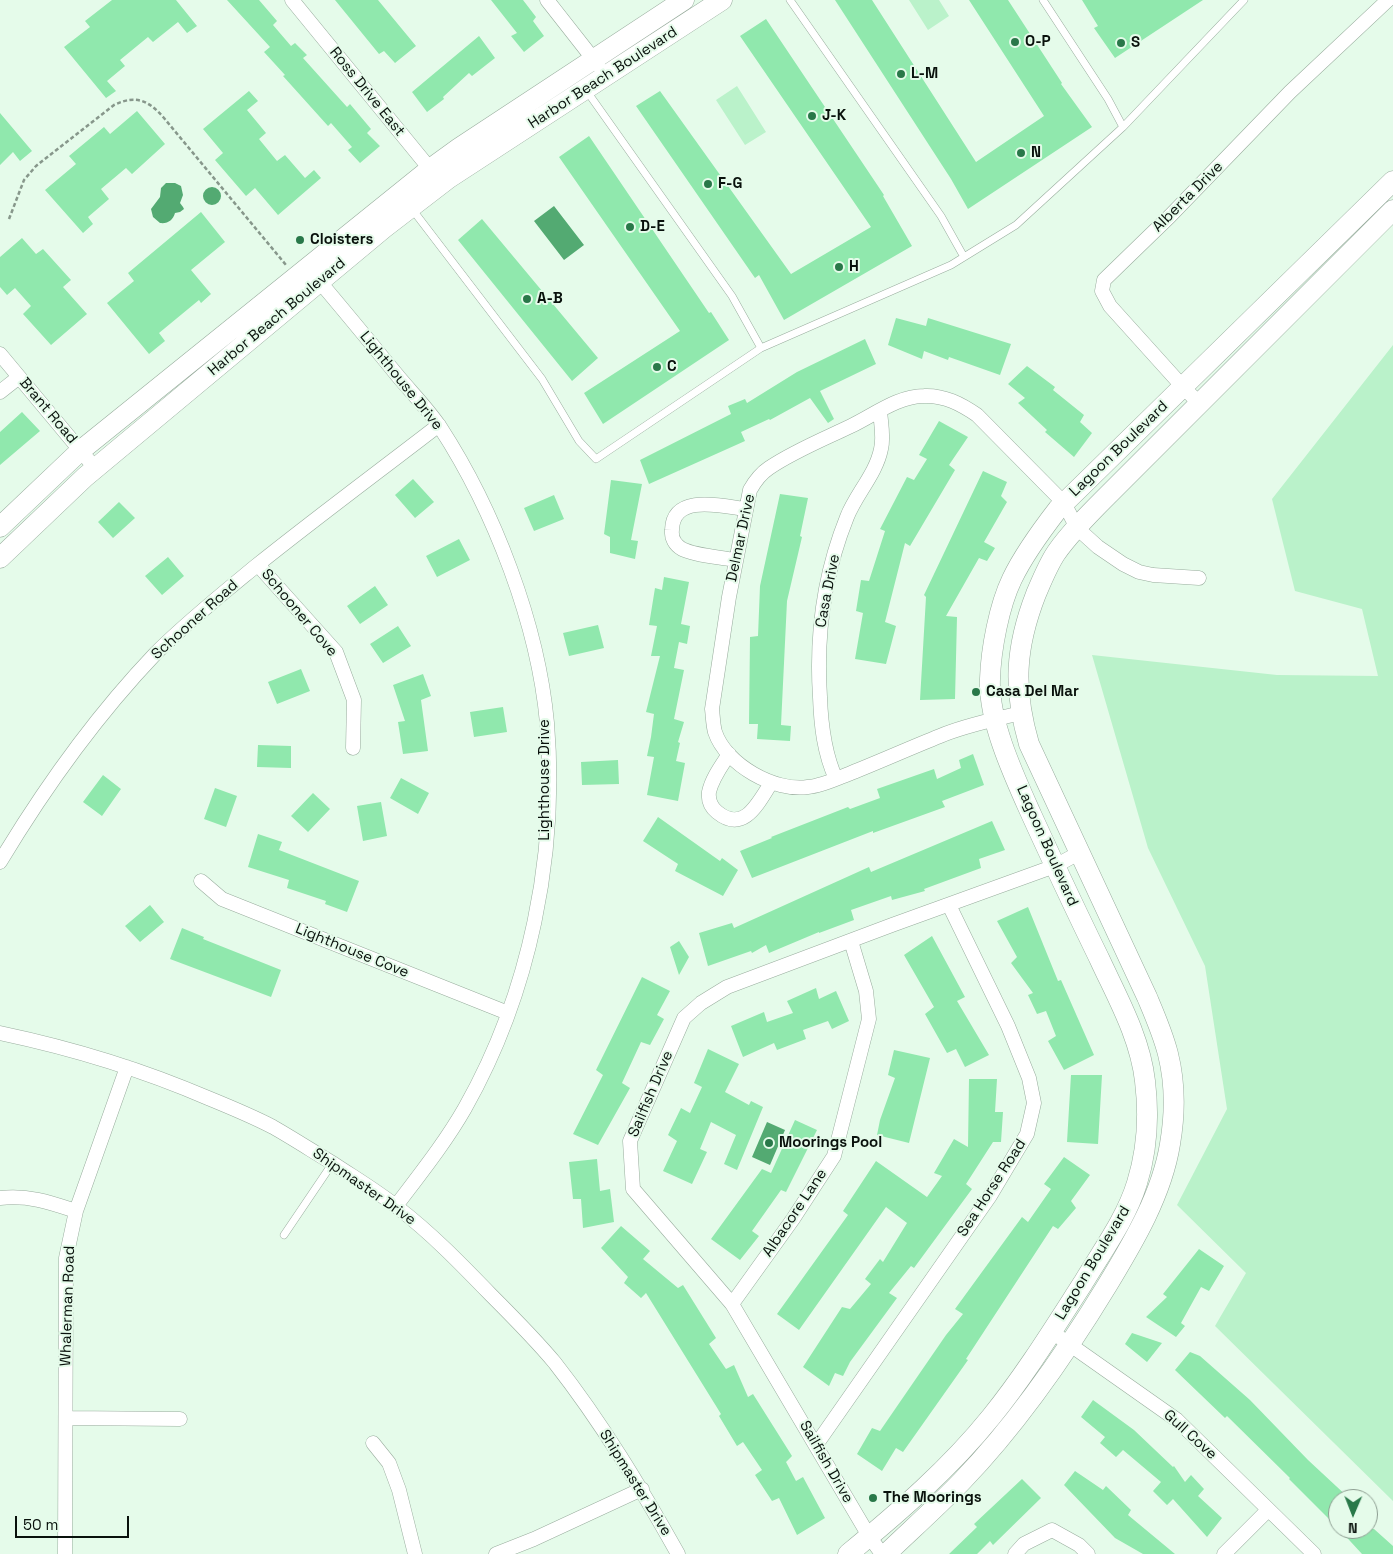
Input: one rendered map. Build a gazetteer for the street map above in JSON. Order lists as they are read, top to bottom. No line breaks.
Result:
{"streets":{"street":["Harbor Beach Boulevard","Ross Drive East","Alberta Drive","Lighthouse Drive","Brant Road","Lagoon Boulevard","Delmar Drive","Casa Drive","Schooner Cove","Schooner Road","Lighthouse Cove","Sailfish Drive","Shipmaster Drive","Sea Horse Road","Albacore Lane","Whalerman Road","Gull Cove"]},"crossings":[["Harbor Beach Boulevard","Ross Drive East"],["Harbor Beach Boulevard","Lighthouse Drive"],["Harbor Beach Boulevard","Brant Road"],["Alberta Drive","Lagoon Boulevard"],["Lighthouse Drive","Schooner Road"],["Lighthouse Drive","Lighthouse Cove"],["Lighthouse Drive","Shipmaster Drive"],["Lagoon Boulevard","Delmar Drive"],["Lagoon Boulevard","Sailfish Drive"],["Lagoon Boulevard","Gull Cove"],["Delmar Drive","Casa Drive"],["Schooner Cove","Schooner Road"],["Sailfish Drive","Sea Horse Road"],["Sailfish Drive","Albacore Lane"],["Shipmaster Drive","Whalerman Road"]],"places":["O-P","S","L-M","J-K","N","F-G","D-E","Cloisters","H","A-B","C","Casa Del Mar","Moorings Pool","The Moorings"],"scale_bar":"50 m","north":"bottom"}
